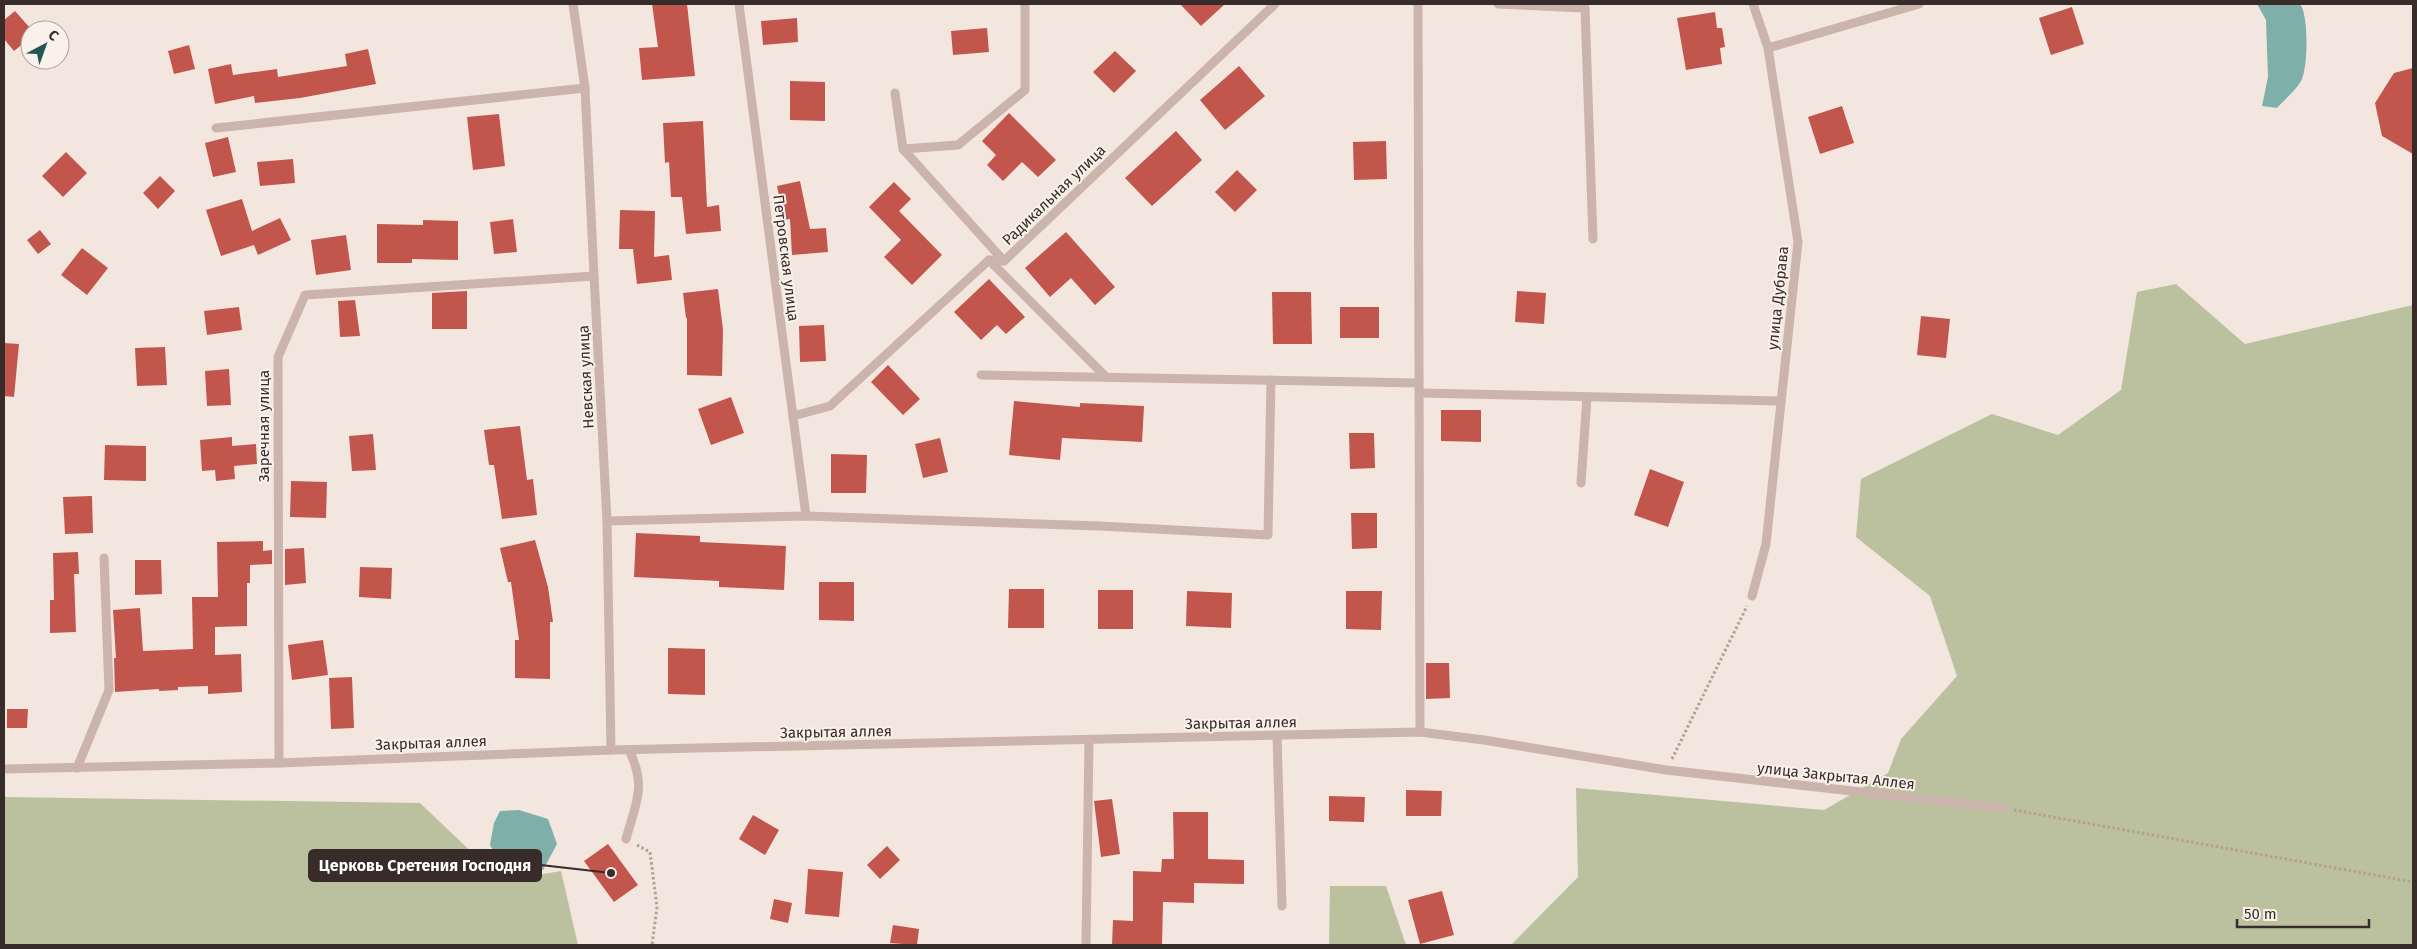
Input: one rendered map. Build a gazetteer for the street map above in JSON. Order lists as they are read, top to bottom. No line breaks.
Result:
{"streets":{"lane":["Радикальная улица","Петровская улица","улица Дубрава","Невская улица","Заречная улица","Закрытая аллея","улица Закрытая Аллея"]},"crossings":[["Невская улица","Заречная улица"],["Невская улица","Закрытая аллея"],["Заречная улица","Закрытая аллея"],["Закрытая аллея","улица Закрытая Аллея"]],"places":["Церковь Сретения Господня"],"scale_bar":"50 m","north":"top right"}
